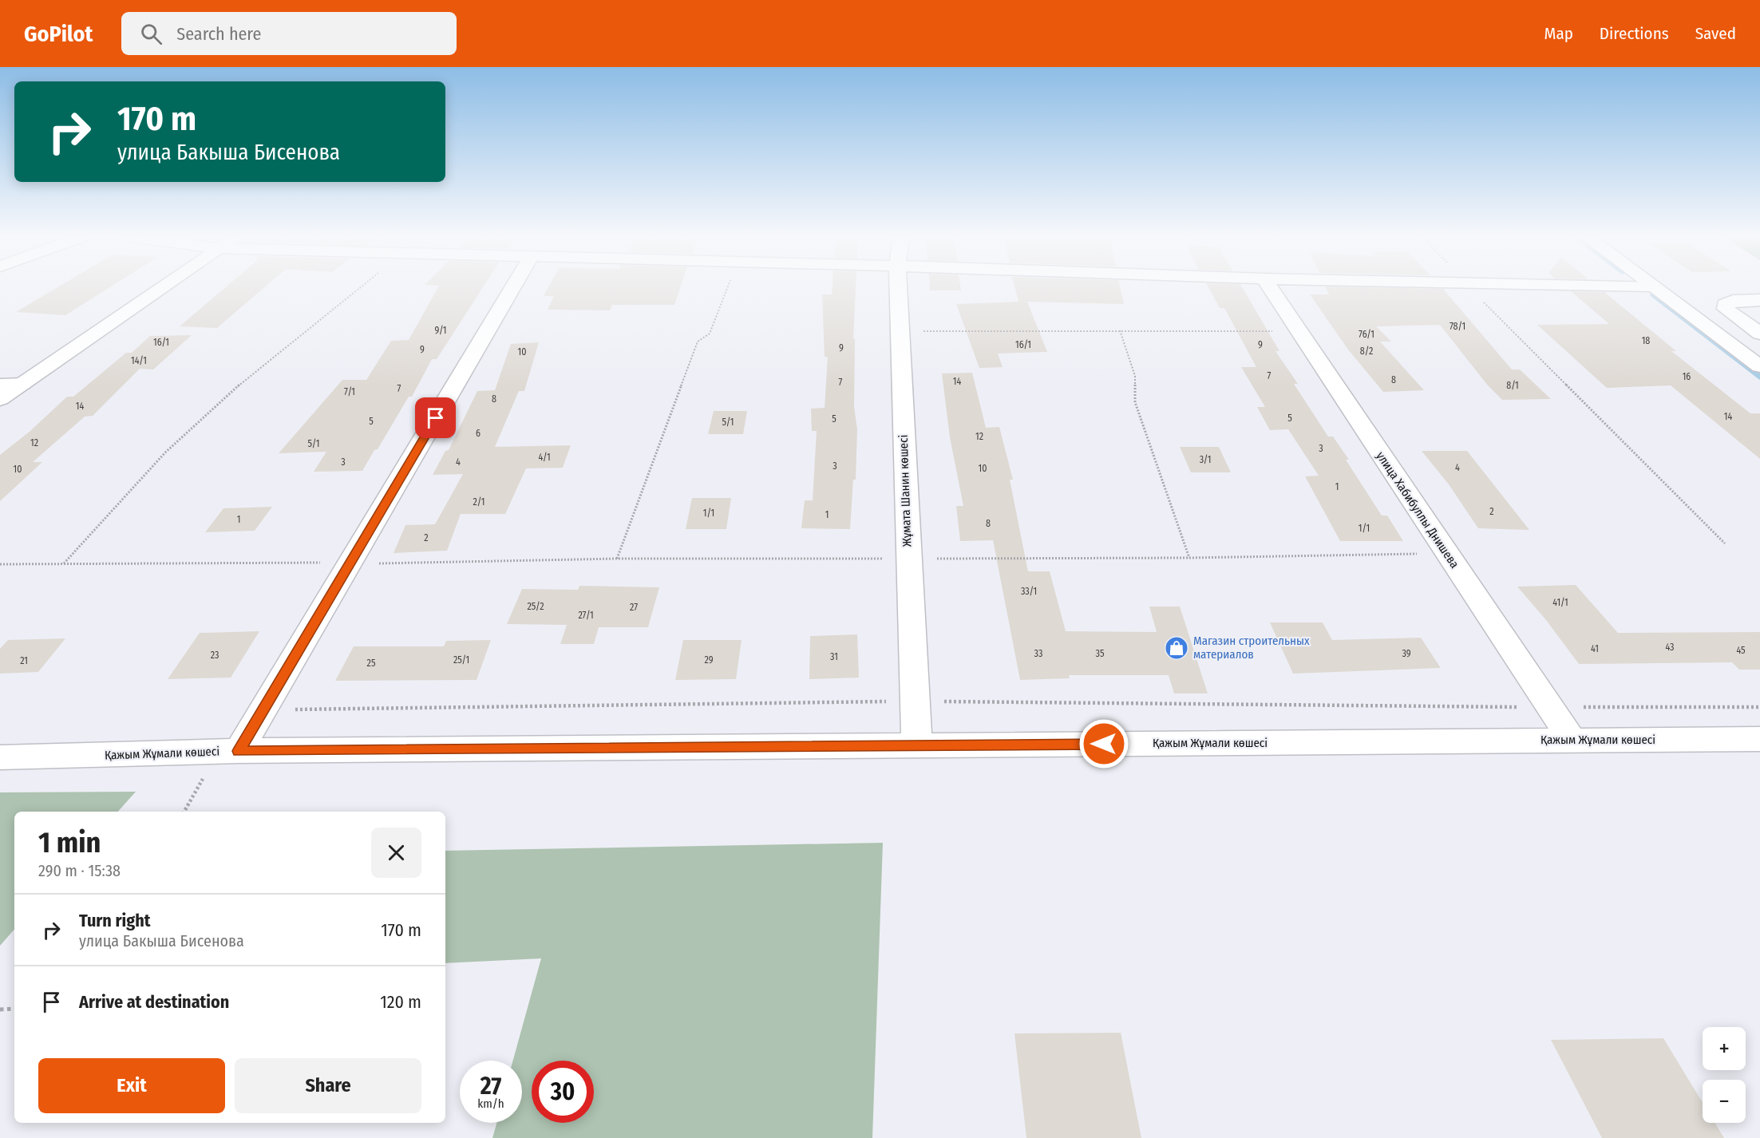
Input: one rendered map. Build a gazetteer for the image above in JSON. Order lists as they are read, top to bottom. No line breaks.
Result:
{"streets":{"street":["Жұмата Шанин көшесі","улица Хабибуллы Днишева","Қажым Жұмали көшесі"]},"crossings":[["Жұмата Шанин көшесі","Қажым Жұмали көшесі"],["улица Хабибуллы Днишева","Қажым Жұмали көшесі"]],"places":{"shop":["Магазин строительных материалов"]},"house_numbers":["78/1","9/1","76/1","18","16/1","16/1","9","9","9","8/2","10","14/1","7","16","8","14","7","8/1","7","7/1","8","14","14","5","5","5","5/1","6","12","12","5/1","3","4/1","3/1","3","4","3","4","10","10","1","2/1","2","1/1","1","1","8","1/1","2","33/1","41/1","25/2","27","27/1","43","41","45","33","35","39","23","31","25/1","29","21","25"],"page":{"header":"GoPilot","search":"Search here","nav":["Map","Directions","Saved"],"turn":["170 m","улица Бакыша Бисенова"],"heading":["1 min","290 m · 15:38"],"list":[{"name":"Turn right","note":"улица Бакыша Бисенова","value":"170 m"},{"name":"Arrive at destination","value":"120 m"}],"map_buttons":["+","−"],"buttons":["Exit","Share"],"speed":"27 km/h","limit":"30"}}
